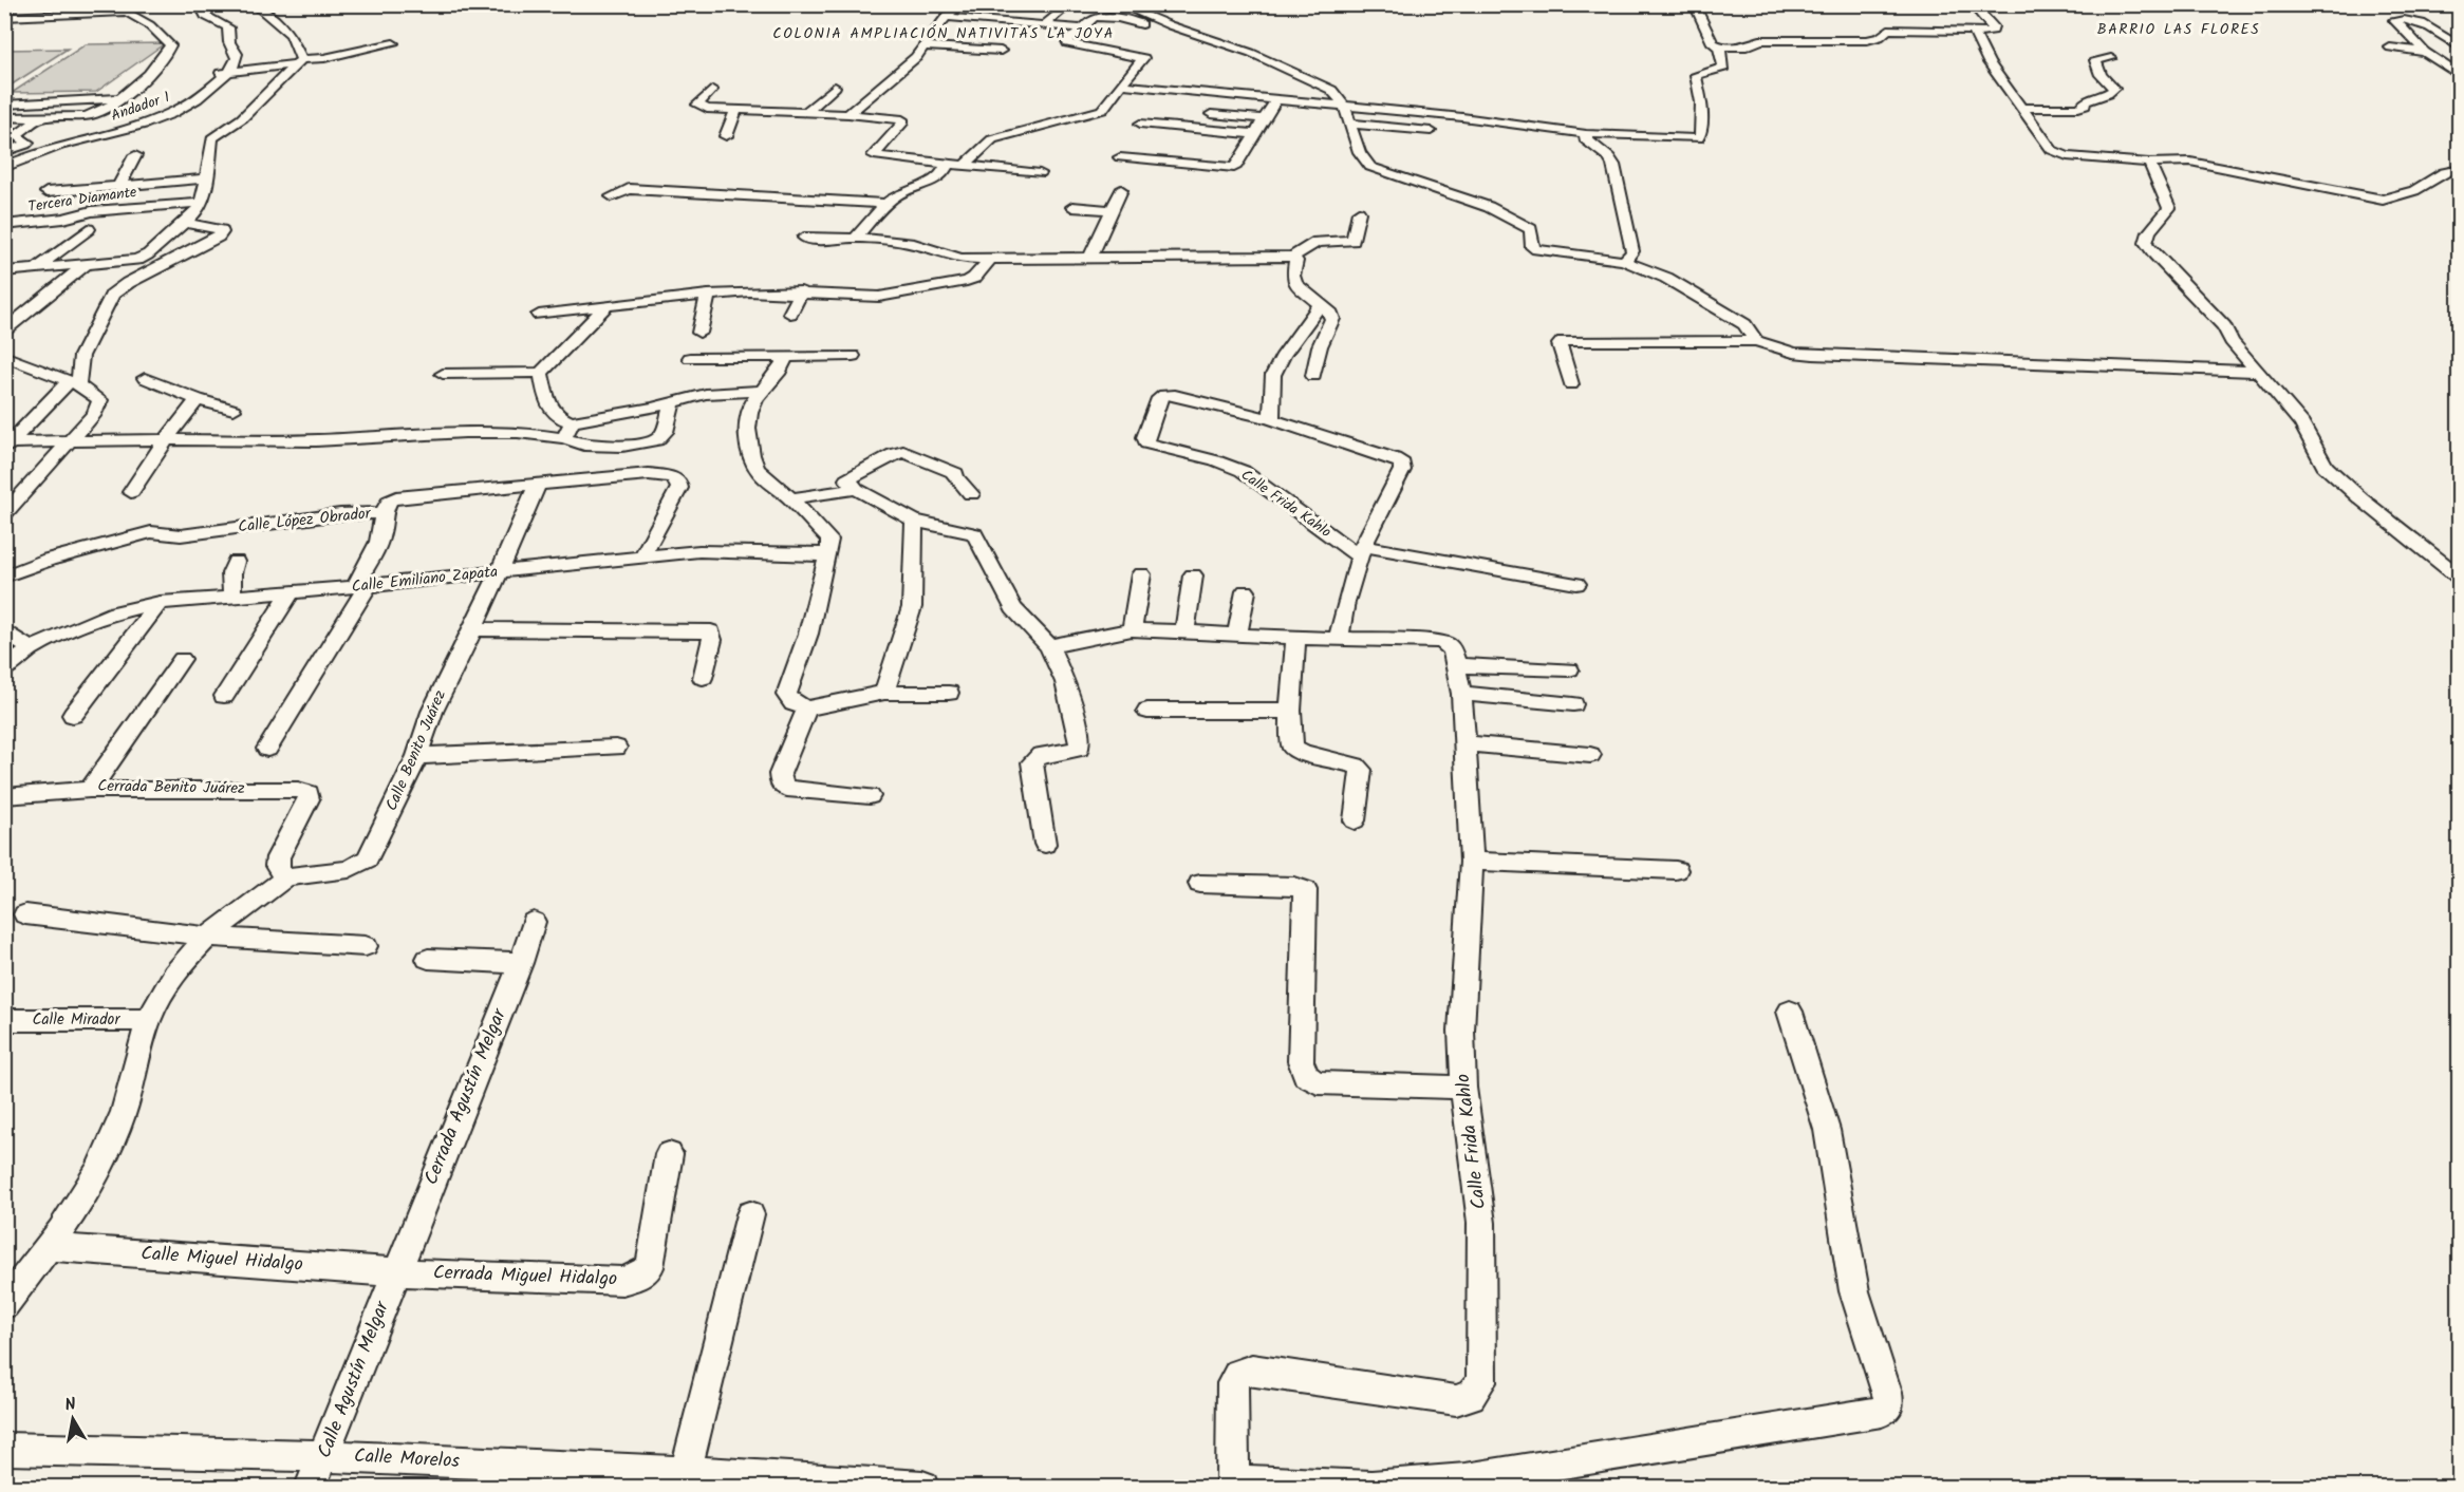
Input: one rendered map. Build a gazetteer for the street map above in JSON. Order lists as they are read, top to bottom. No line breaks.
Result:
{"streets":{"street":["Andador 1","Tercera Diamante","Calle Frida Kahlo","Calle López Obrador","Calle Emiliano Zapata","Calle Benito Juárez","Cerrada Benito Juárez","Calle Mirador","Cerrada Agustín Melgar","Calle Miguel Hidalgo","Cerrada Miguel Hidalgo","Calle Agustín Melgar","Calle Morelos"]},"crossings":[["Calle López Obrador","Calle Emiliano Zapata"],["Calle López Obrador","Calle Benito Juárez"],["Calle Emiliano Zapata","Calle Benito Juárez"],["Calle Benito Juárez","Cerrada Benito Juárez"],["Calle Benito Juárez","Calle Mirador"],["Calle Benito Juárez","Calle Miguel Hidalgo"],["Cerrada Agustín Melgar","Calle Miguel Hidalgo"],["Cerrada Agustín Melgar","Cerrada Miguel Hidalgo"],["Cerrada Agustín Melgar","Calle Agustín Melgar"],["Calle Miguel Hidalgo","Cerrada Miguel Hidalgo"],["Calle Miguel Hidalgo","Calle Agustín Melgar"],["Cerrada Miguel Hidalgo","Calle Agustín Melgar"],["Calle Agustín Melgar","Calle Morelos"]],"districts":["BARRIO LAS FLORES","COLONIA AMPLIACIÓN NATIVITAS LA JOYA"],"north":"top"}
